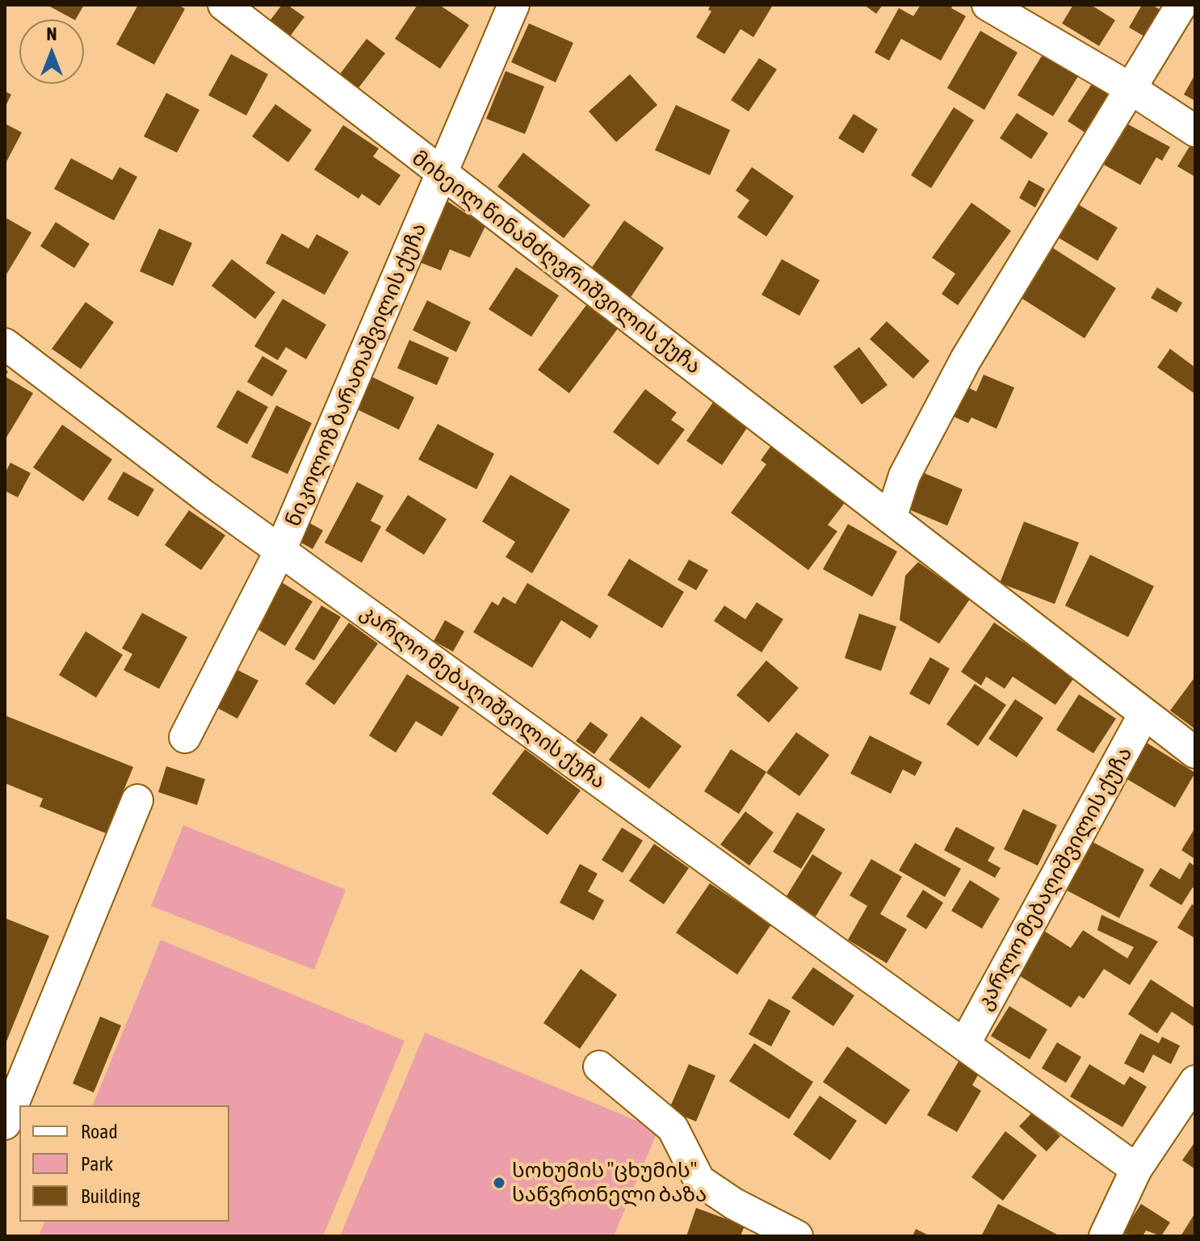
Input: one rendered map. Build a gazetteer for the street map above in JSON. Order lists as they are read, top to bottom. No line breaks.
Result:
{"streets":{"street":["მიხეილ წინამძღვრიშვილის ქუჩა","ნიკოლოზ ბარათაშვილის ქუჩა","კარლო მებაღიშვილის ქუჩა"]},"crossings":[["მიხეილ წინამძღვრიშვილის ქუჩა","ნიკოლოზ ბარათაშვილის ქუჩა"],["მიხეილ წინამძღვრიშვილის ქუჩა","კარლო მებაღიშვილის ქუჩა"],["ნიკოლოზ ბარათაშვილის ქუჩა","კარლო მებაღიშვილის ქუჩა"]],"places":["სოხუმის \"ცხუმის\" საწვრთნელი ბაზა"],"legend":["Road","Park","Building"],"north":"top"}
